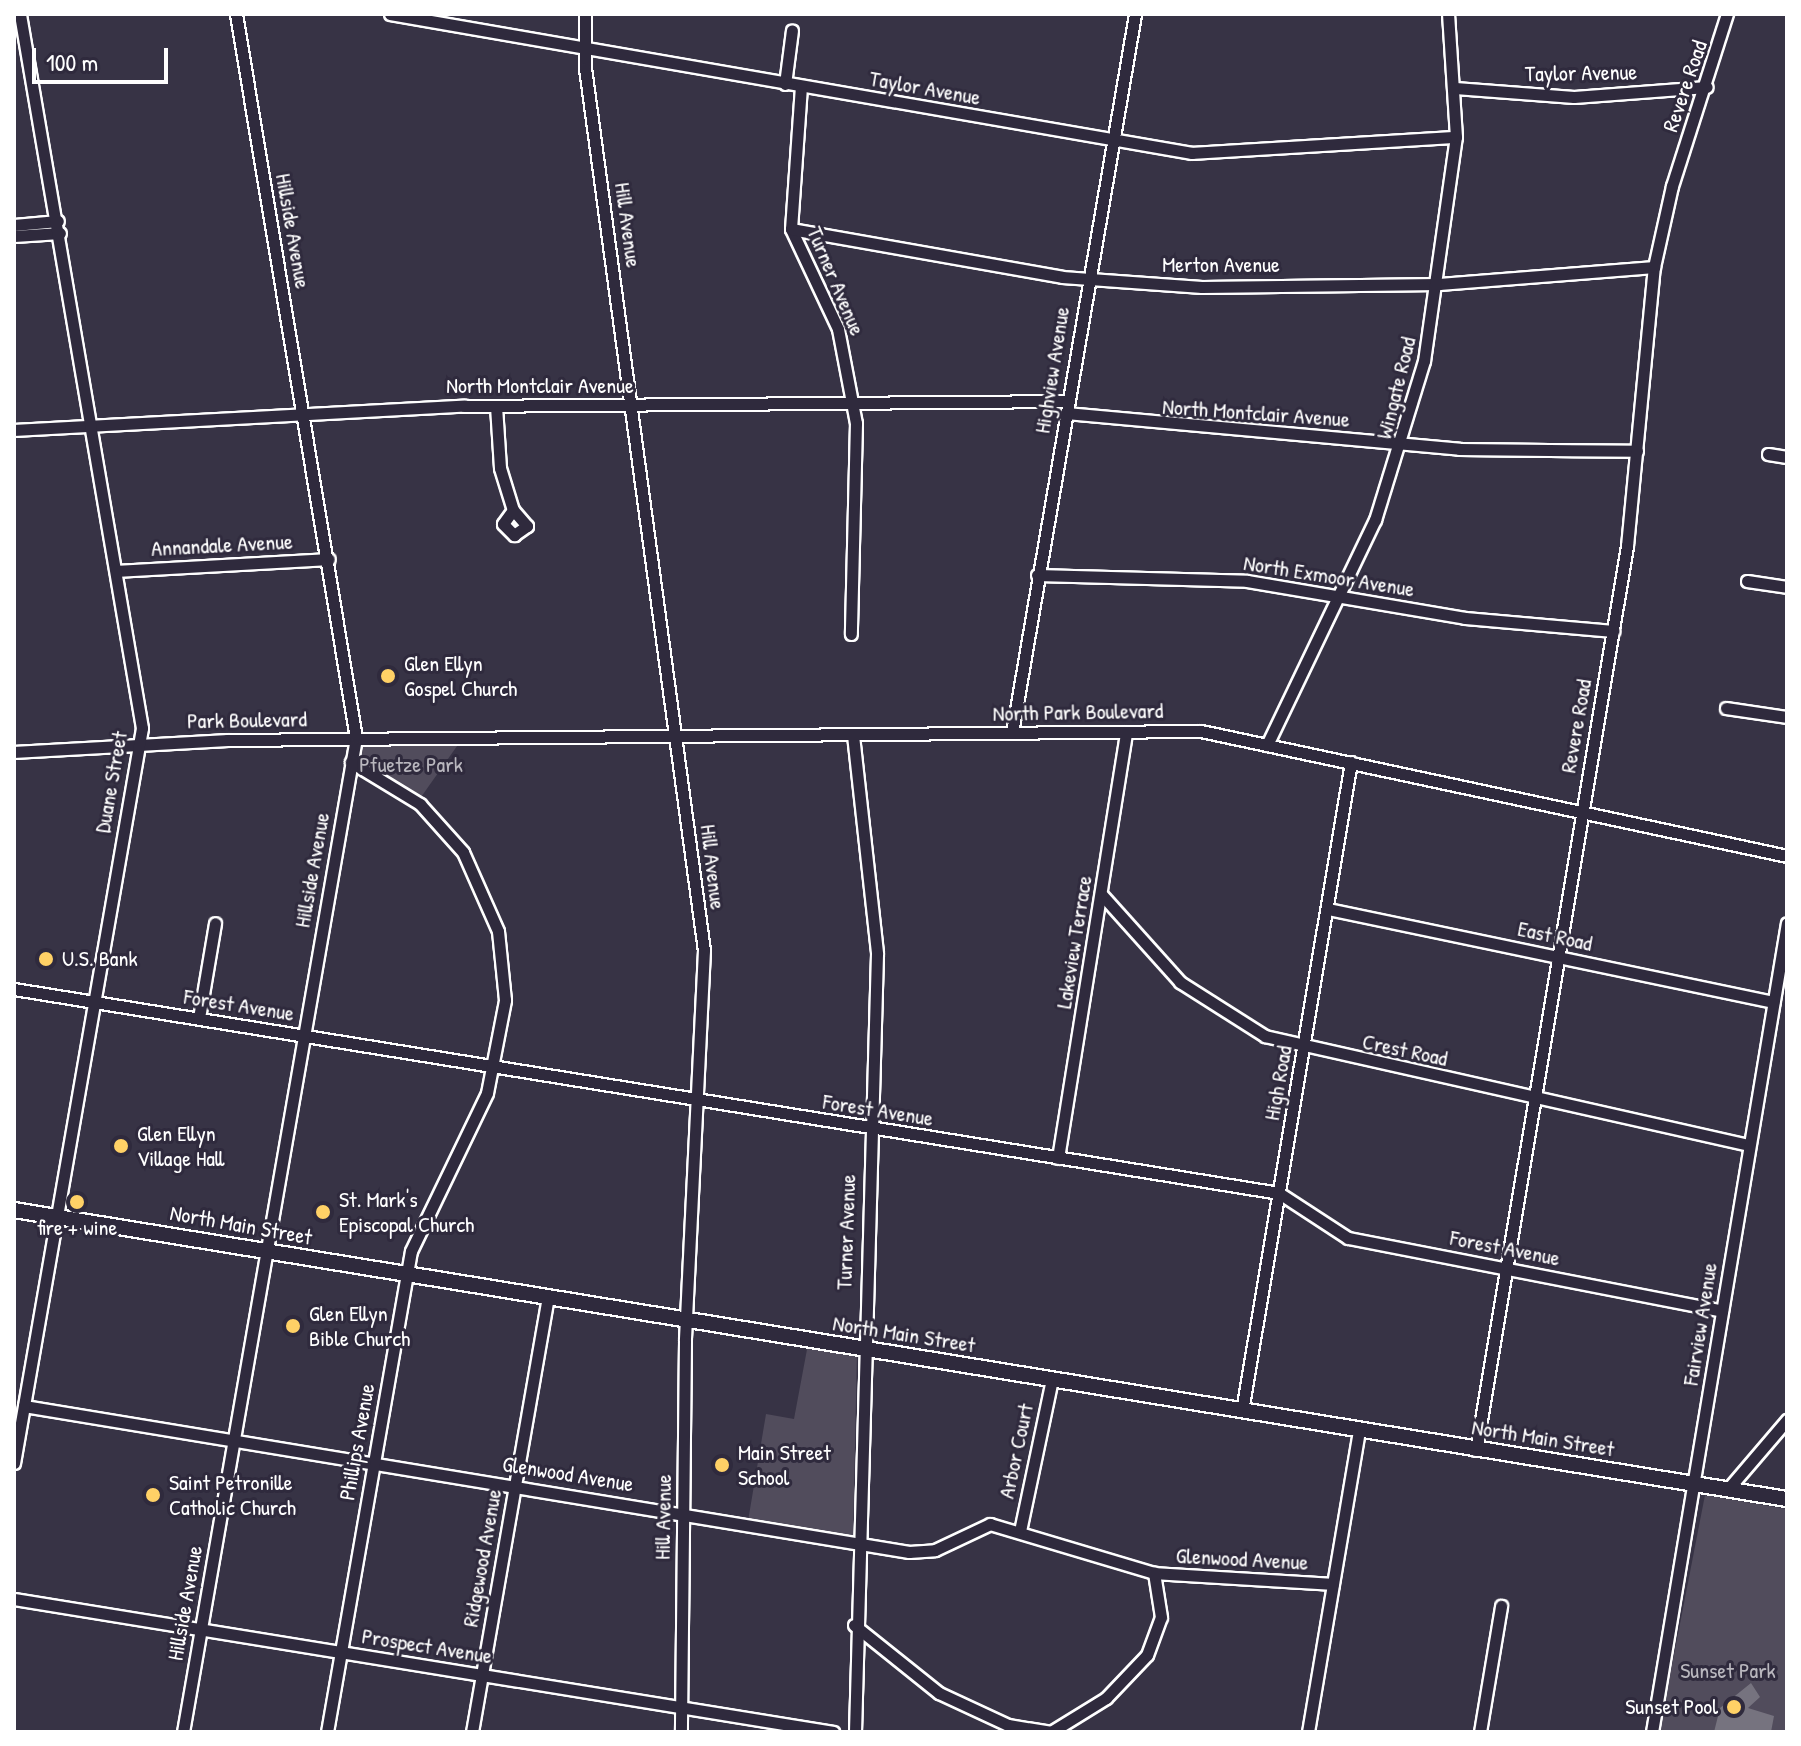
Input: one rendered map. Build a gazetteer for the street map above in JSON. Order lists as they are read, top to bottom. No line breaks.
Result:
{"streets":{"street":["Taylor Avenue","Revere Road","Hill Avenue","Hillside Avenue","Merton Avenue","Turner Avenue","Highview Avenue","North Montclair Avenue","Wingate Road","Annandale Avenue","North Exmoor Avenue","North Park Boulevard","Park Boulevard","Duane Street","East Road","Lakeview Terrace","Forest Avenue","Crest Road","High Road","North Main Street","Fairview Avenue","Phillips Avenue","Arbor Court","Glenwood Avenue","Ridgewood Avenue","Prospect Avenue"]},"crossings":[["Taylor Avenue","Revere Road"],["Taylor Avenue","Hill Avenue"],["Taylor Avenue","Turner Avenue"],["Taylor Avenue","Highview Avenue"],["Taylor Avenue","Wingate Road"],["Revere Road","Merton Avenue"],["Revere Road","North Montclair Avenue"],["Revere Road","North Exmoor Avenue"],["Revere Road","North Park Boulevard"],["Revere Road","East Road"],["Revere Road","Forest Avenue"],["Revere Road","Crest Road"],["Revere Road","North Main Street"],["Hill Avenue","North Montclair Avenue"],["Hill Avenue","North Park Boulevard"],["Hill Avenue","Forest Avenue"],["Hill Avenue","North Main Street"],["Hill Avenue","Glenwood Avenue"],["Hill Avenue","Prospect Avenue"],["Hillside Avenue","North Montclair Avenue"],["Hillside Avenue","Annandale Avenue"],["Hillside Avenue","North Park Boulevard"],["Hillside Avenue","Park Boulevard"],["Hillside Avenue","Forest Avenue"],["Hillside Avenue","North Main Street"],["Hillside Avenue","Phillips Avenue"],["Hillside Avenue","Glenwood Avenue"],["Hillside Avenue","Prospect Avenue"],["Merton Avenue","Turner Avenue"],["Merton Avenue","Highview Avenue"],["Merton Avenue","Wingate Road"],["Turner Avenue","North Montclair Avenue"],["Turner Avenue","North Park Boulevard"],["Turner Avenue","Forest Avenue"],["Turner Avenue","North Main Street"],["Turner Avenue","Glenwood Avenue"],["Highview Avenue","North Montclair Avenue"],["Highview Avenue","North Exmoor Avenue"],["Highview Avenue","North Park Boulevard"],["North Montclair Avenue","Wingate Road"],["North Montclair Avenue","Duane Street"],["Wingate Road","North Exmoor Avenue"],["Wingate Road","North Park Boulevard"],["Annandale Avenue","Duane Street"],["North Park Boulevard","Park Boulevard"],["North Park Boulevard","Lakeview Terrace"],["North Park Boulevard","High Road"],["Park Boulevard","Duane Street"],["Duane Street","Forest Avenue"],["Duane Street","North Main Street"],["Duane Street","Glenwood Avenue"],["East Road","High Road"],["East Road","Fairview Avenue"],["Lakeview Terrace","Forest Avenue"],["Lakeview Terrace","Crest Road"],["Forest Avenue","High Road"],["Forest Avenue","Fairview Avenue"],["Forest Avenue","Phillips Avenue"],["Crest Road","High Road"],["Crest Road","Fairview Avenue"],["High Road","North Main Street"],["North Main Street","Fairview Avenue"],["North Main Street","Phillips Avenue"],["North Main Street","Arbor Court"],["North Main Street","Ridgewood Avenue"],["Phillips Avenue","Glenwood Avenue"],["Phillips Avenue","Prospect Avenue"],["Arbor Court","Glenwood Avenue"],["Glenwood Avenue","Ridgewood Avenue"],["Ridgewood Avenue","Prospect Avenue"]],"parks":["Pfuetze Park","Sunset Park"],"places":["Glen Ellyn Gospel Church","U.S. Bank","Glen Ellyn Village Hall","fire + wine","St. Mark's Episcopal Church","Glen Ellyn Bible Church","Main Street School","Saint Petronille Catholic Church","Sunset Pool"],"scale_bar":"100 m"}
